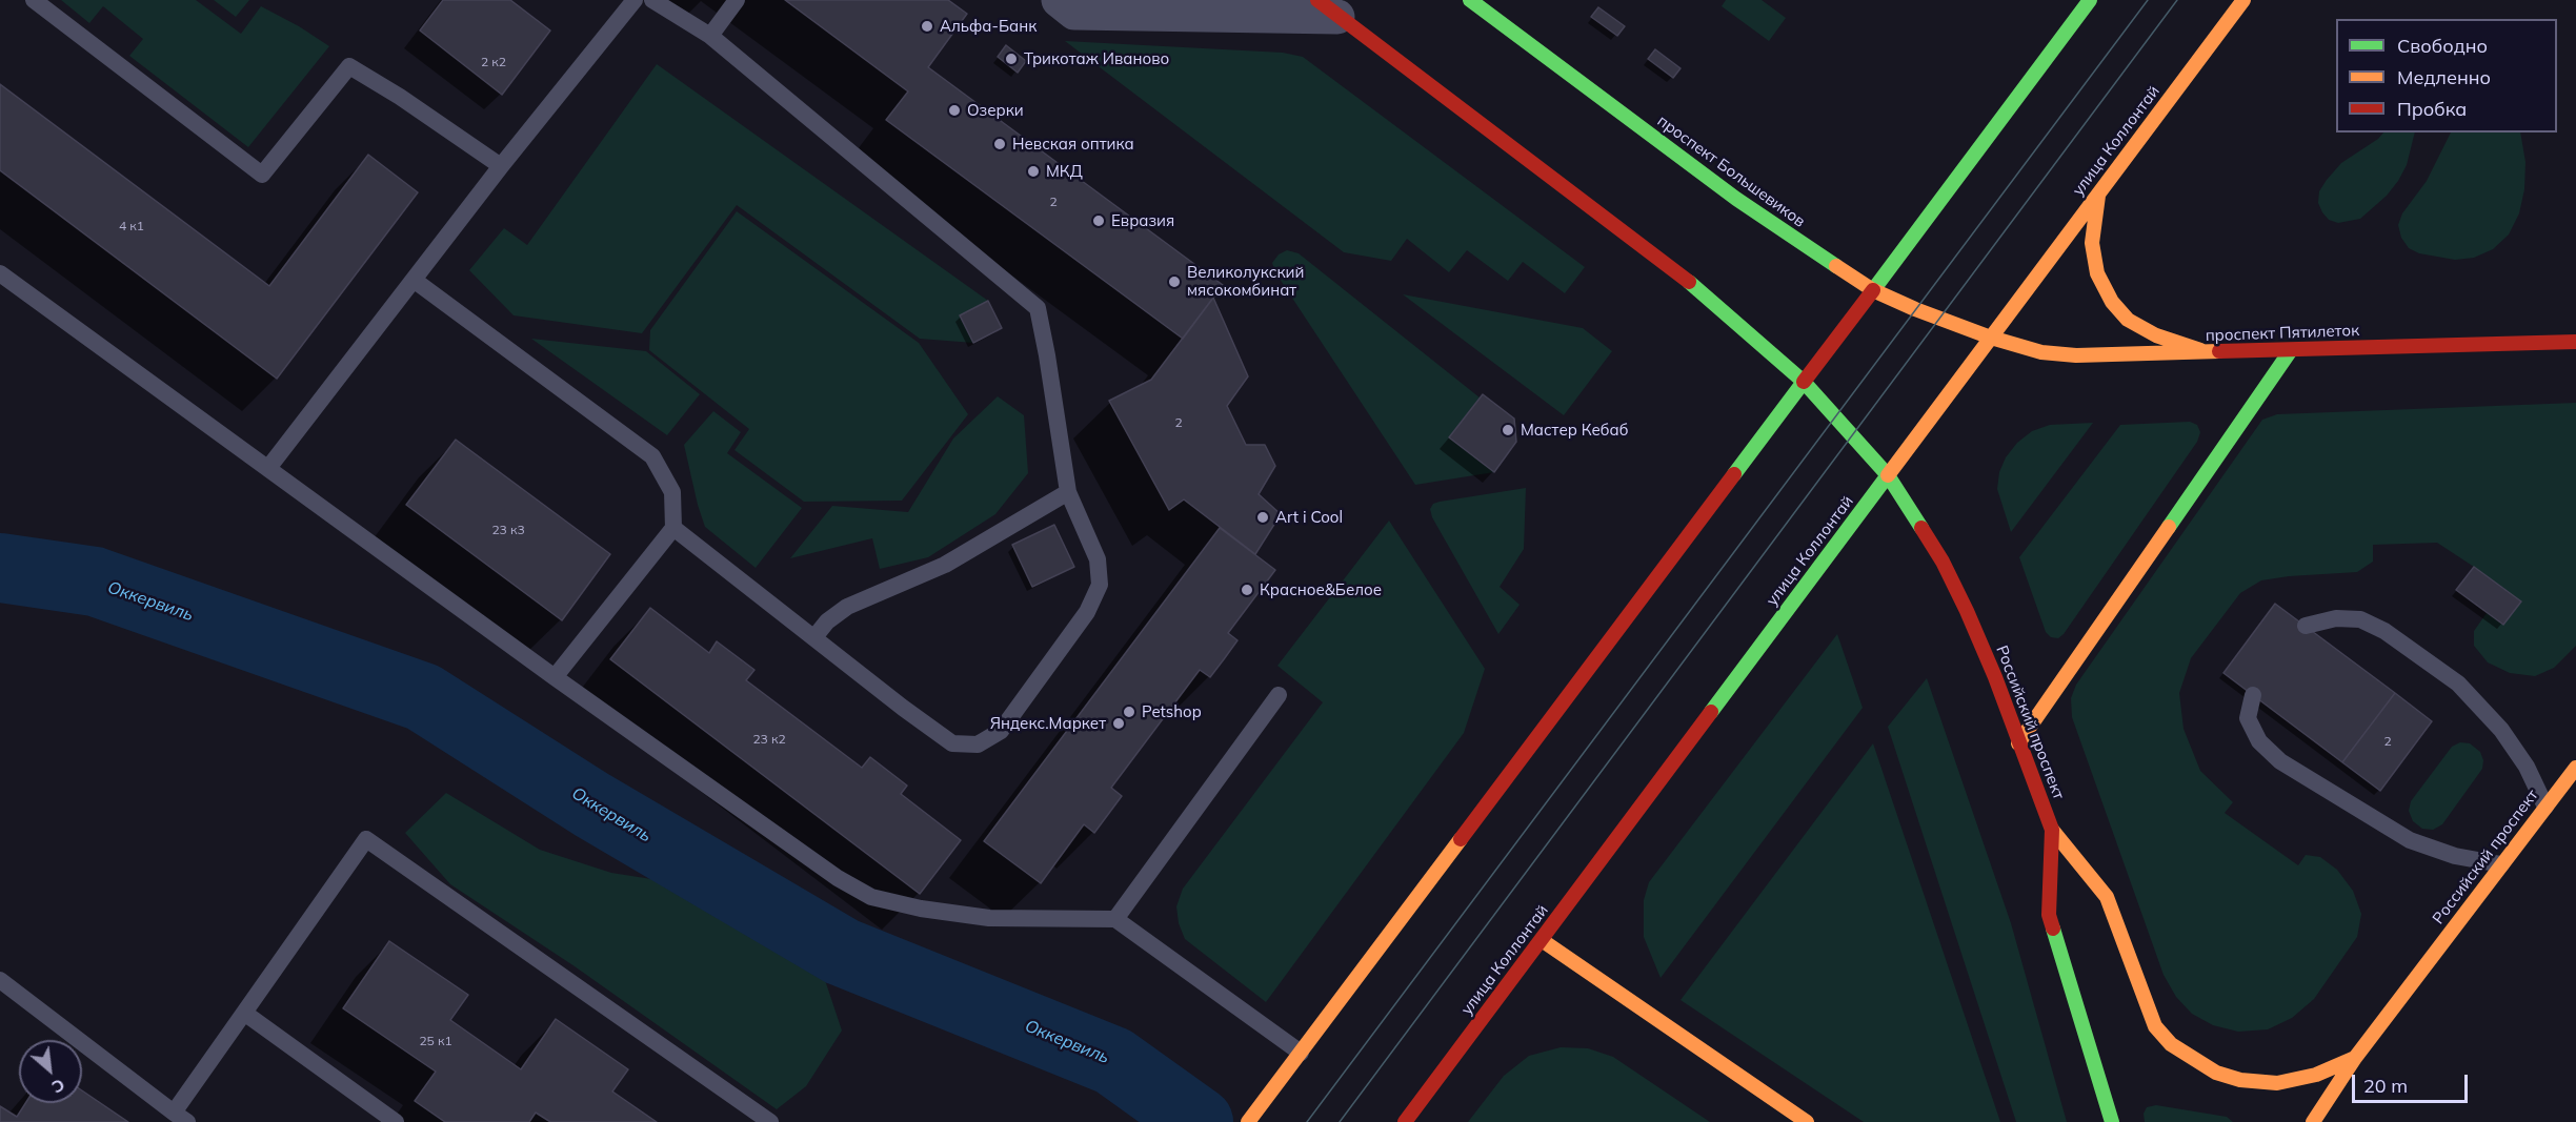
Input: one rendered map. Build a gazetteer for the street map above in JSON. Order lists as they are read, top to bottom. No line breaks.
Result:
{"streets":{"main road":["улица Коллонтай","проспект Большевиков","проспект Пятилеток","Российский проспект"]},"crossings":[["улица Коллонтай","проспект Большевиков"],["улица Коллонтай","проспект Пятилеток"],["улица Коллонтай","Российский проспект"],["проспект Большевиков","проспект Пятилеток"]],"water":["Оккервиль"],"places":["Альфа-Банк","Трикотаж Иваново","Озерки","Невская оптика","МКД","Евразия","Великолукский мясокомбинат","Мастер Кебаб","Art i Cool","Красное&Белое","Petshop","Яндекс.Маркет"],"house_numbers":["2 к2","2","4 к1","2","23 к3","23 к2","2","25 к1"],"legend":["Свободно","Медленно","Пробка"],"scale_bar":"20 m","north":"bottom right"}
